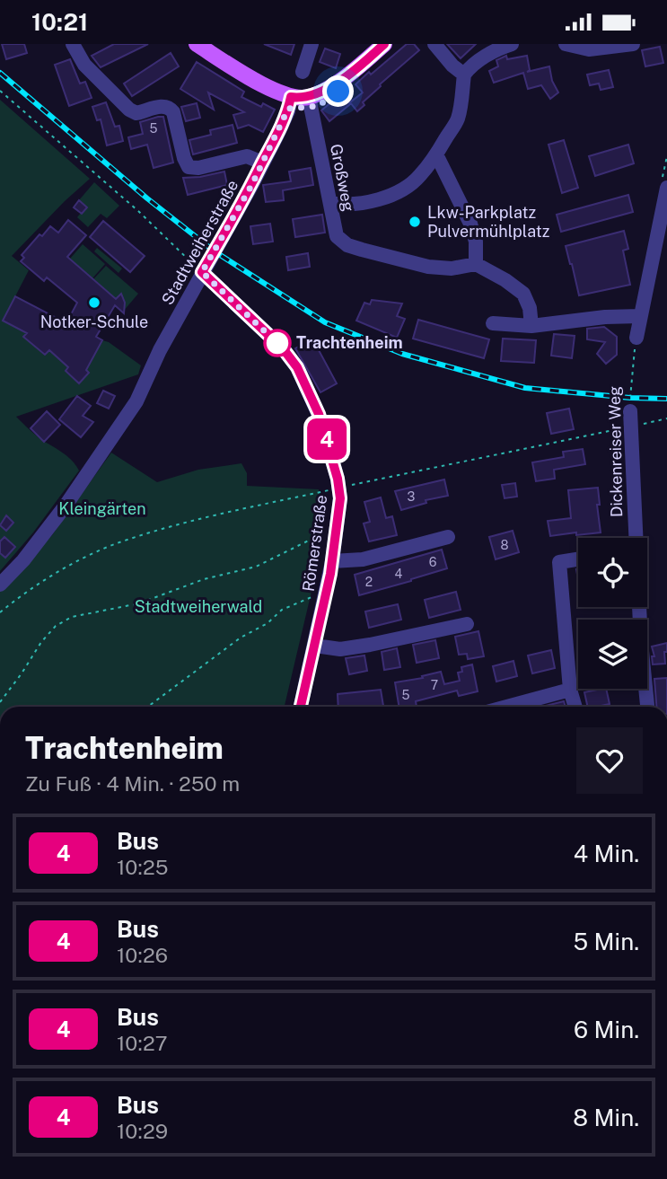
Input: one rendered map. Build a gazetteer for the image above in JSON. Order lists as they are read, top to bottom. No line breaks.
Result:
{"streets":{"street":["Großweg","Stadtweiherstraße","Dickenreiser Weg","Römerstraße"]},"crossings":[["Stadtweiherstraße","Römerstraße"]],"parks":["Kleingärten","Stadtweiherwald"],"places":["Lkw-Parkplatz Pulvermühlplatz","Notker-Schule","Trachtenheim"],"lines":["bus line 4"],"house_numbers":["5","3","8","6","4","2","7","5"],"page":{"status":"10:21","on_map":"4","heading":["Trachtenheim","Zu Fuß · 4 Min. · 250 m"],"list":[{"mark":"4","name":"Bus","note":"10:25","value":"4 Min."},{"mark":"4","name":"Bus","note":"10:26","value":"5 Min."},{"mark":"4","name":"Bus","note":"10:27","value":"6 Min."},{"mark":"4","name":"Bus","note":"10:29","value":"8 Min."}]}}
